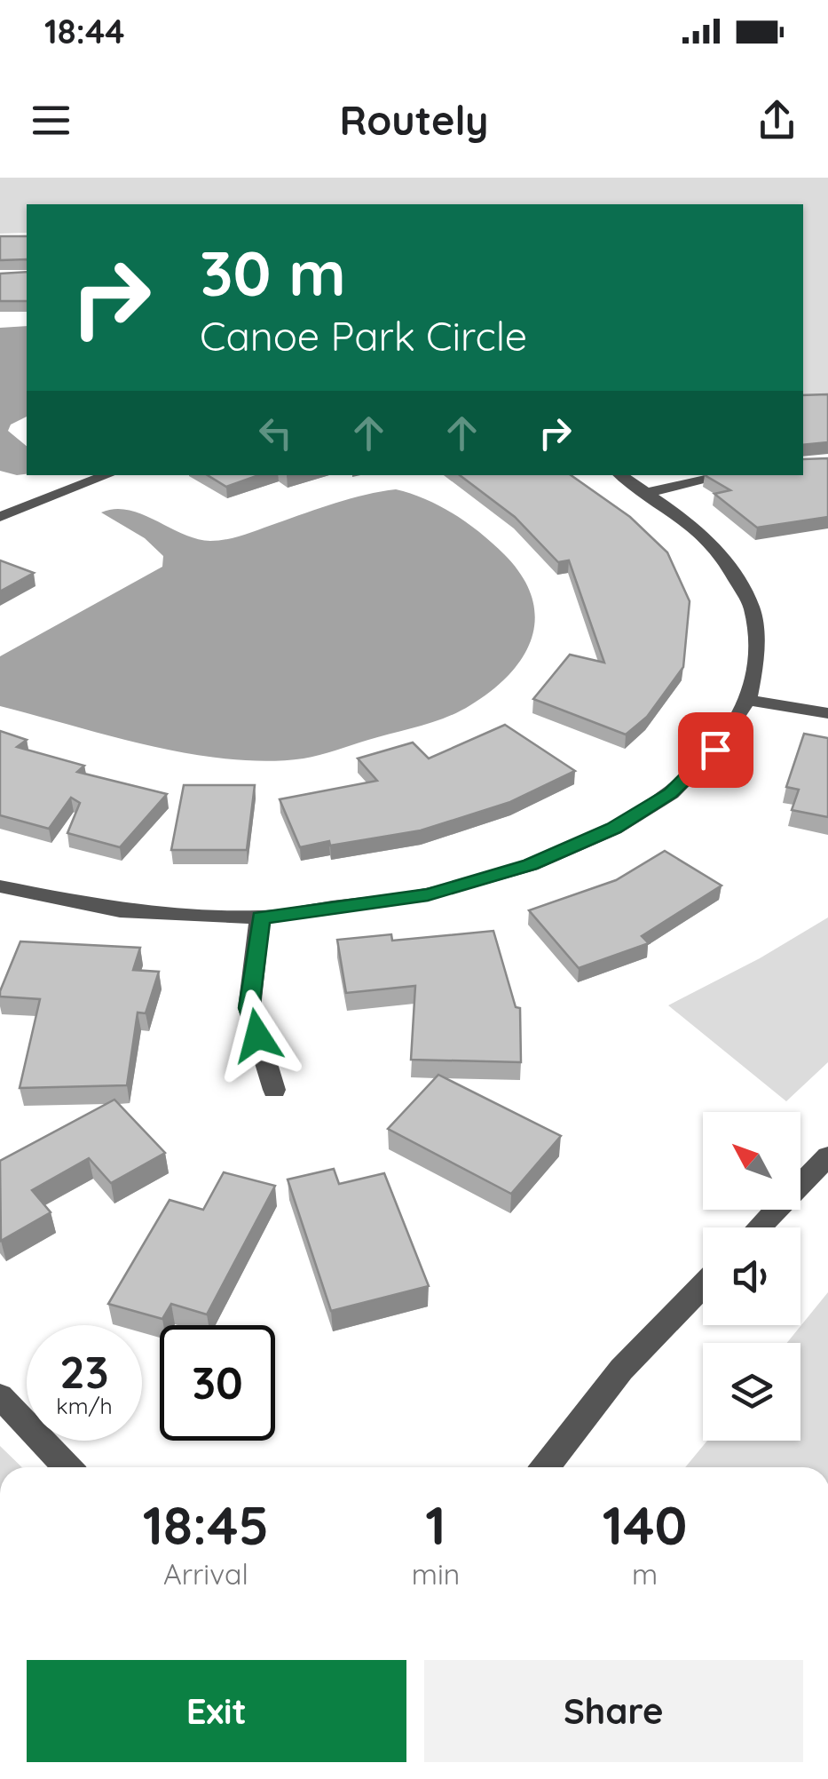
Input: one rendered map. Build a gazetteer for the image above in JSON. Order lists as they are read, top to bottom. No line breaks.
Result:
{"north":"top left","page":{"status":"18:44","header":"Routely","turn":["30 m","Canoe Park Circle"],"speed":"23 km/h","limit":"30","eta":["18:45","Arrival","1","min","140","m"],"buttons":["Exit","Share"]}}
